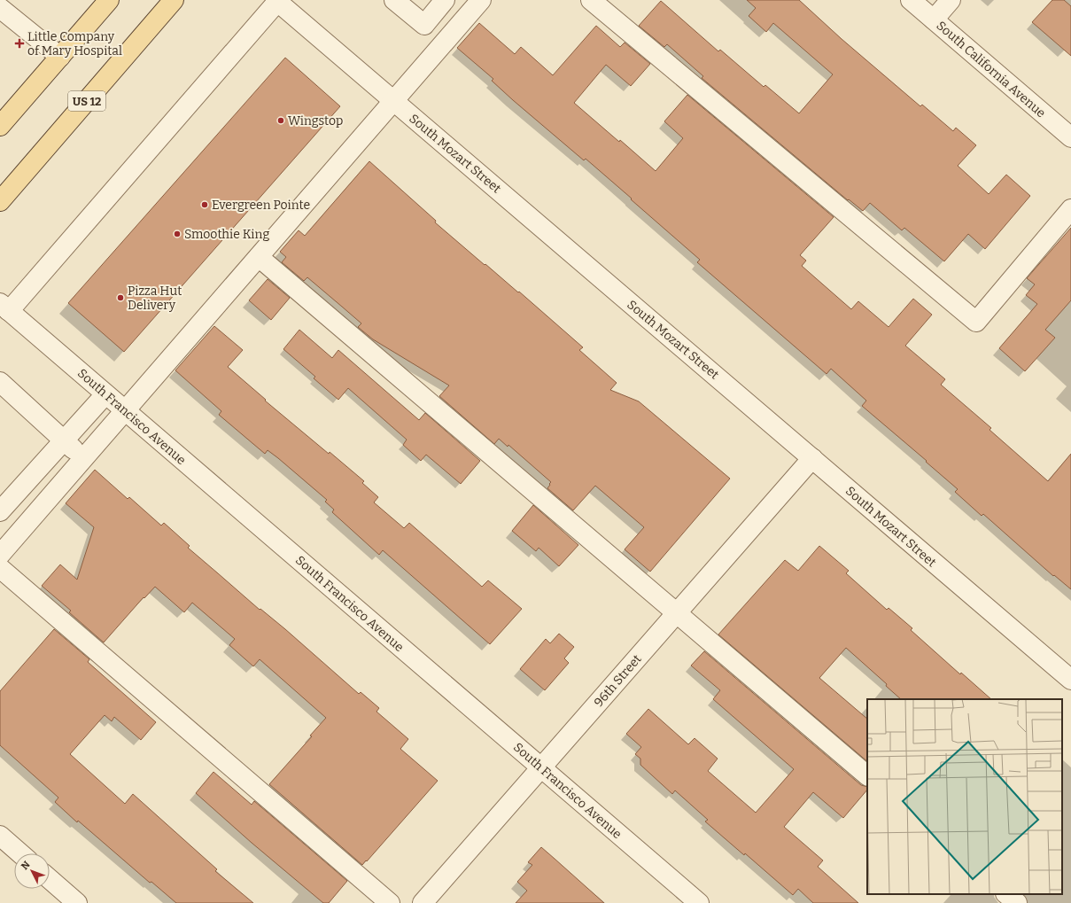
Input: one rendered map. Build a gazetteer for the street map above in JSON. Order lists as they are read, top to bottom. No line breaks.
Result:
{"streets":{"main road":["US 12"],"street":["South California Avenue","South Mozart Street","South Francisco Avenue","96th Street"]},"crossings":[["South Mozart Street","96th Street"],["South Francisco Avenue","96th Street"]],"places":{"health":["Little Company of Mary Hospital"],"other":["Wingstop","Evergreen Pointe","Smoothie King","Pizza Hut Delivery"]},"north":"top left"}
